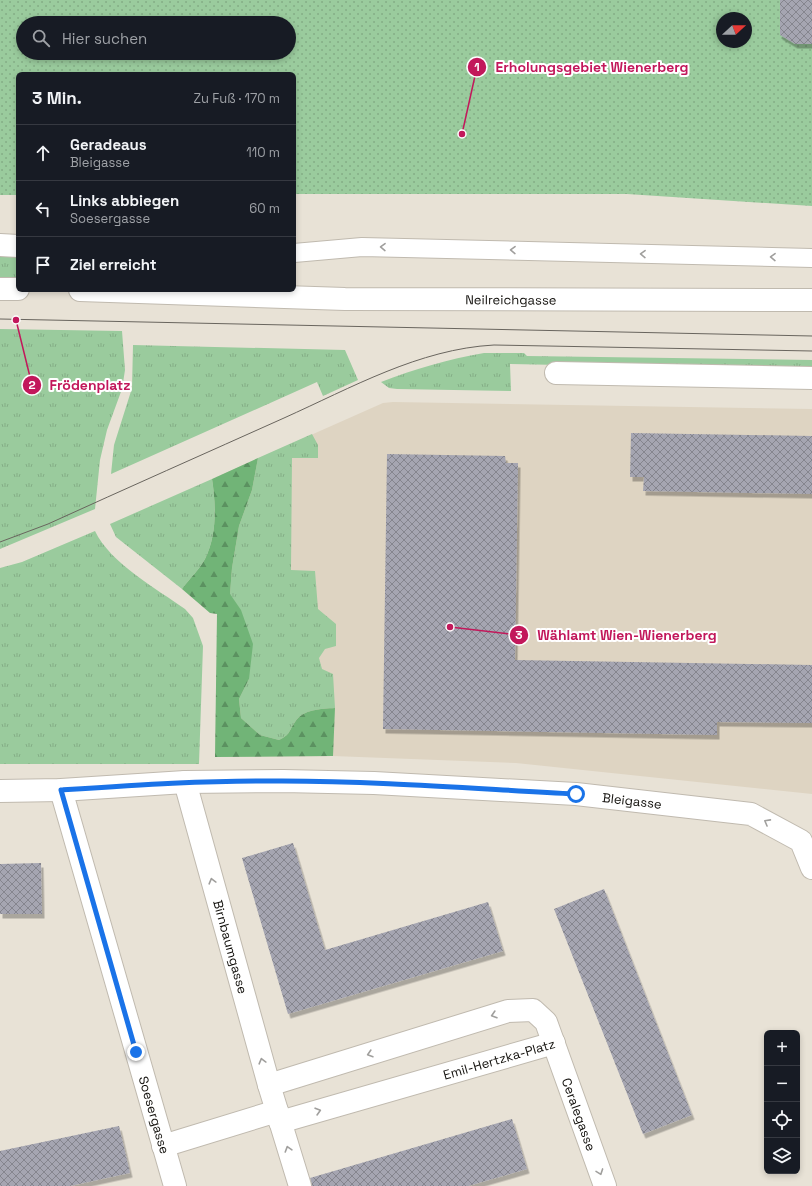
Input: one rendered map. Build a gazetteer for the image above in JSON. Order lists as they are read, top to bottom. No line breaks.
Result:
{"streets":{"street":["Neilreichgasse","Bleigasse","Birnbaumgasse","Emil-Hertzka-Platz","Soesergasse","Ceralegasse"]},"crossings":[["Bleigasse","Birnbaumgasse"],["Bleigasse","Soesergasse"],["Birnbaumgasse","Emil-Hertzka-Platz"],["Emil-Hertzka-Platz","Ceralegasse"]],"one_way":["Bleigasse","Birnbaumgasse","Ceralegasse"],"places":["Erholungsgebiet Wienerberg","Frödenplatz","Wählamt Wien-Wienerberg"],"north":"right","page":{"search":"Hier suchen","heading":["3 Min.","Zu Fuß · 170 m"],"list":[["Geradeaus","Bleigasse","110 m"],["Links abbiegen","Soesergasse","60 m"],"Ziel erreicht"],"map_buttons":["+","−"]}}
